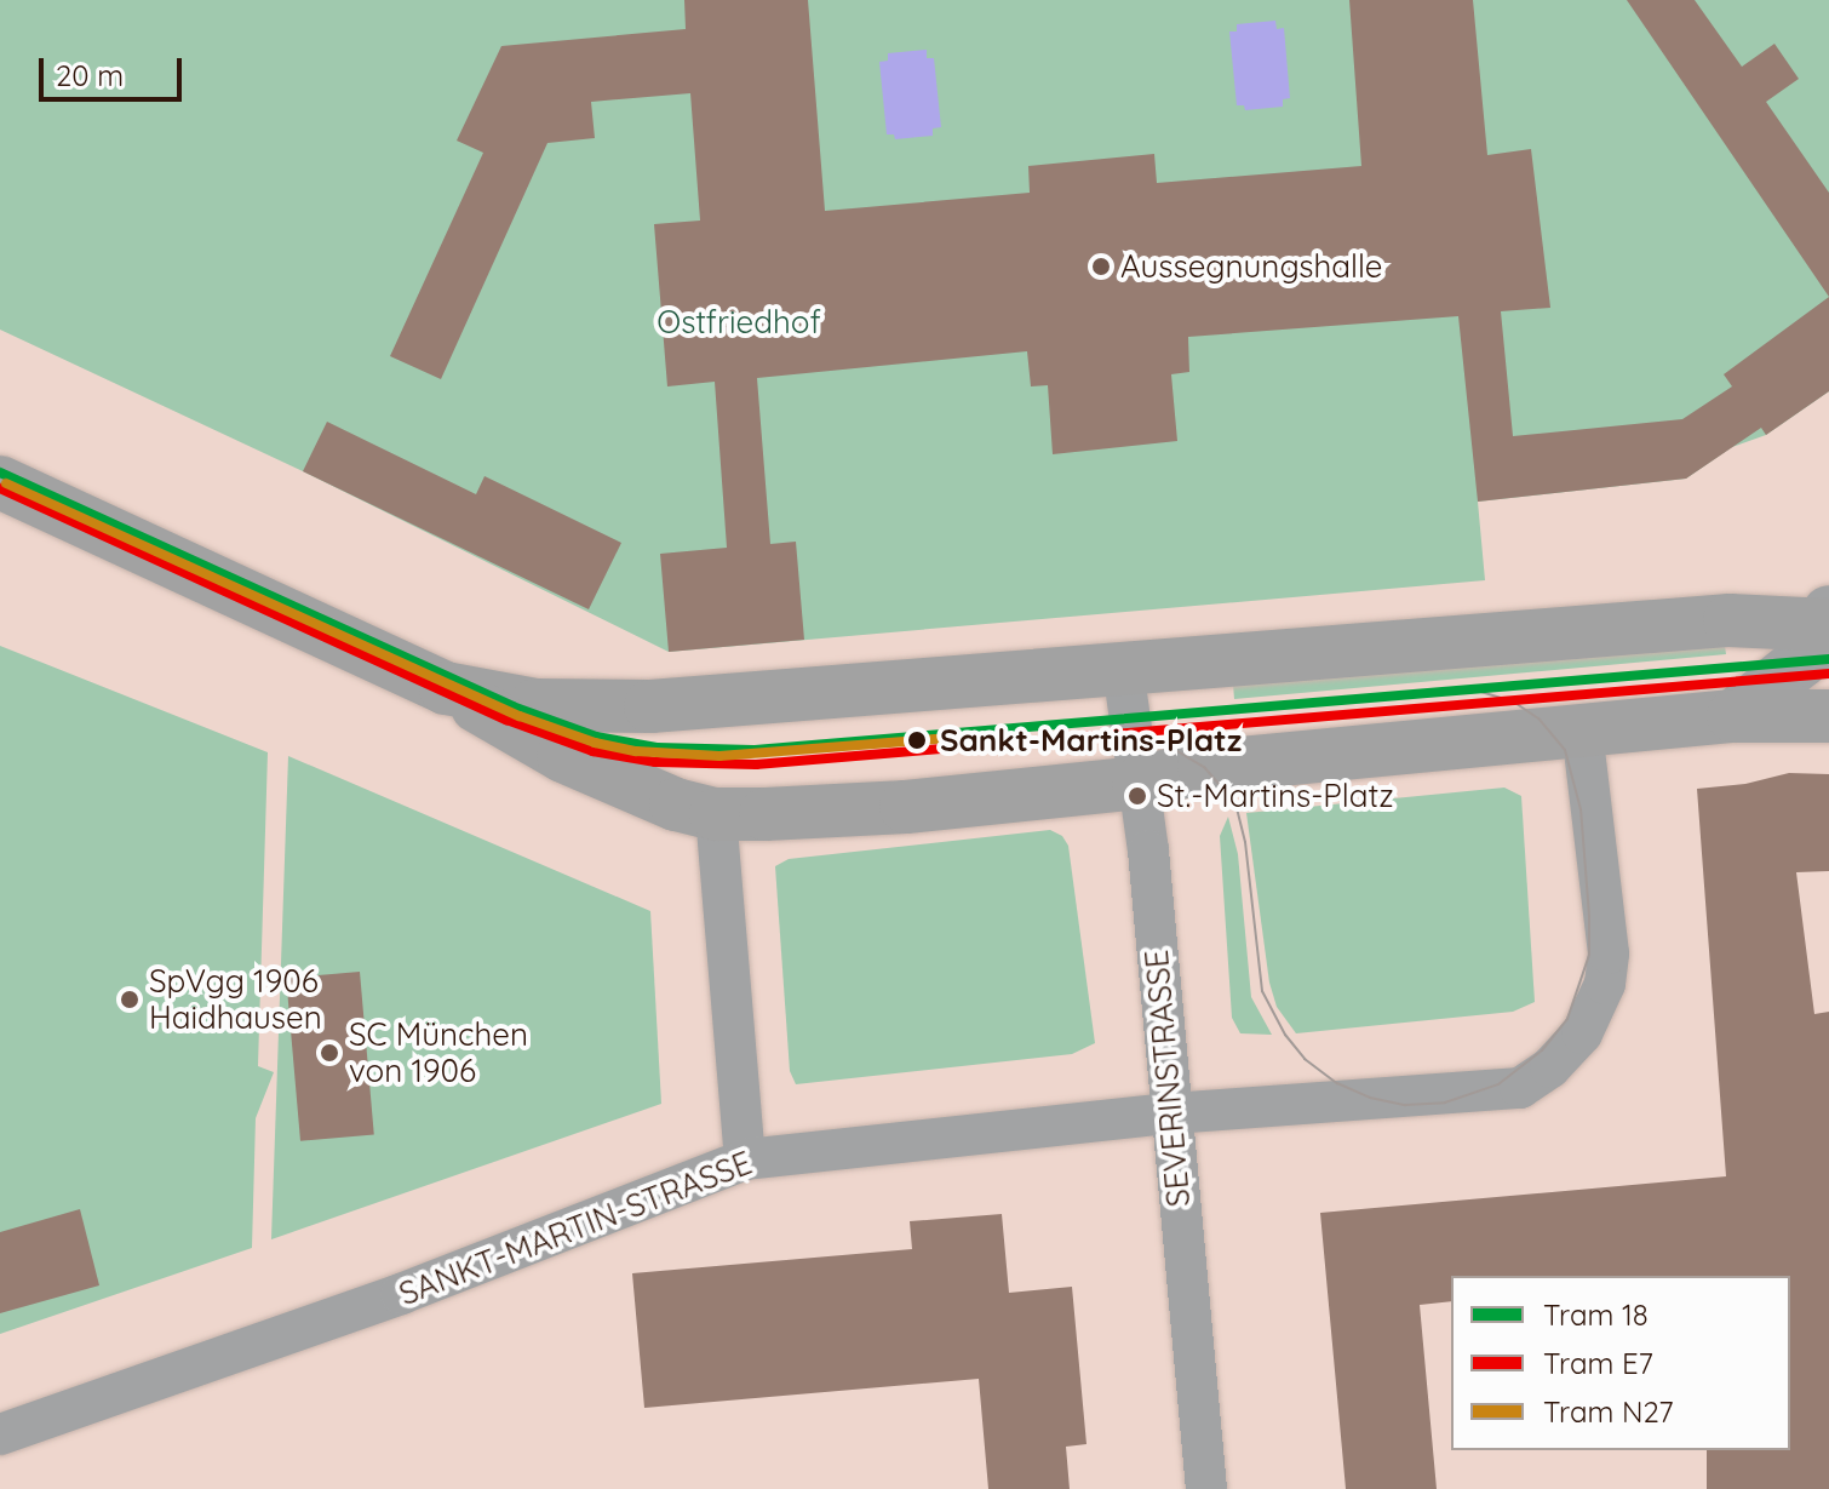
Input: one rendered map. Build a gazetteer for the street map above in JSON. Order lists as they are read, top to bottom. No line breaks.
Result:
{"streets":{"street":["SEVERINSTRASSE","SANKT-MARTIN-STRASSE"]},"crossings":[["SEVERINSTRASSE","SANKT-MARTIN-STRASSE"]],"parks":["Ostfriedhof"],"places":["Aussegnungshalle","Sankt-Martins-Platz","St.-Martins-Platz","SpVgg 1906 Haidhausen","SC München von 1906"],"lines":["tram line 18","tram line N27","tram line E7"],"legend":["Tram 18","Tram E7","Tram N27"],"scale_bar":"20 m"}
